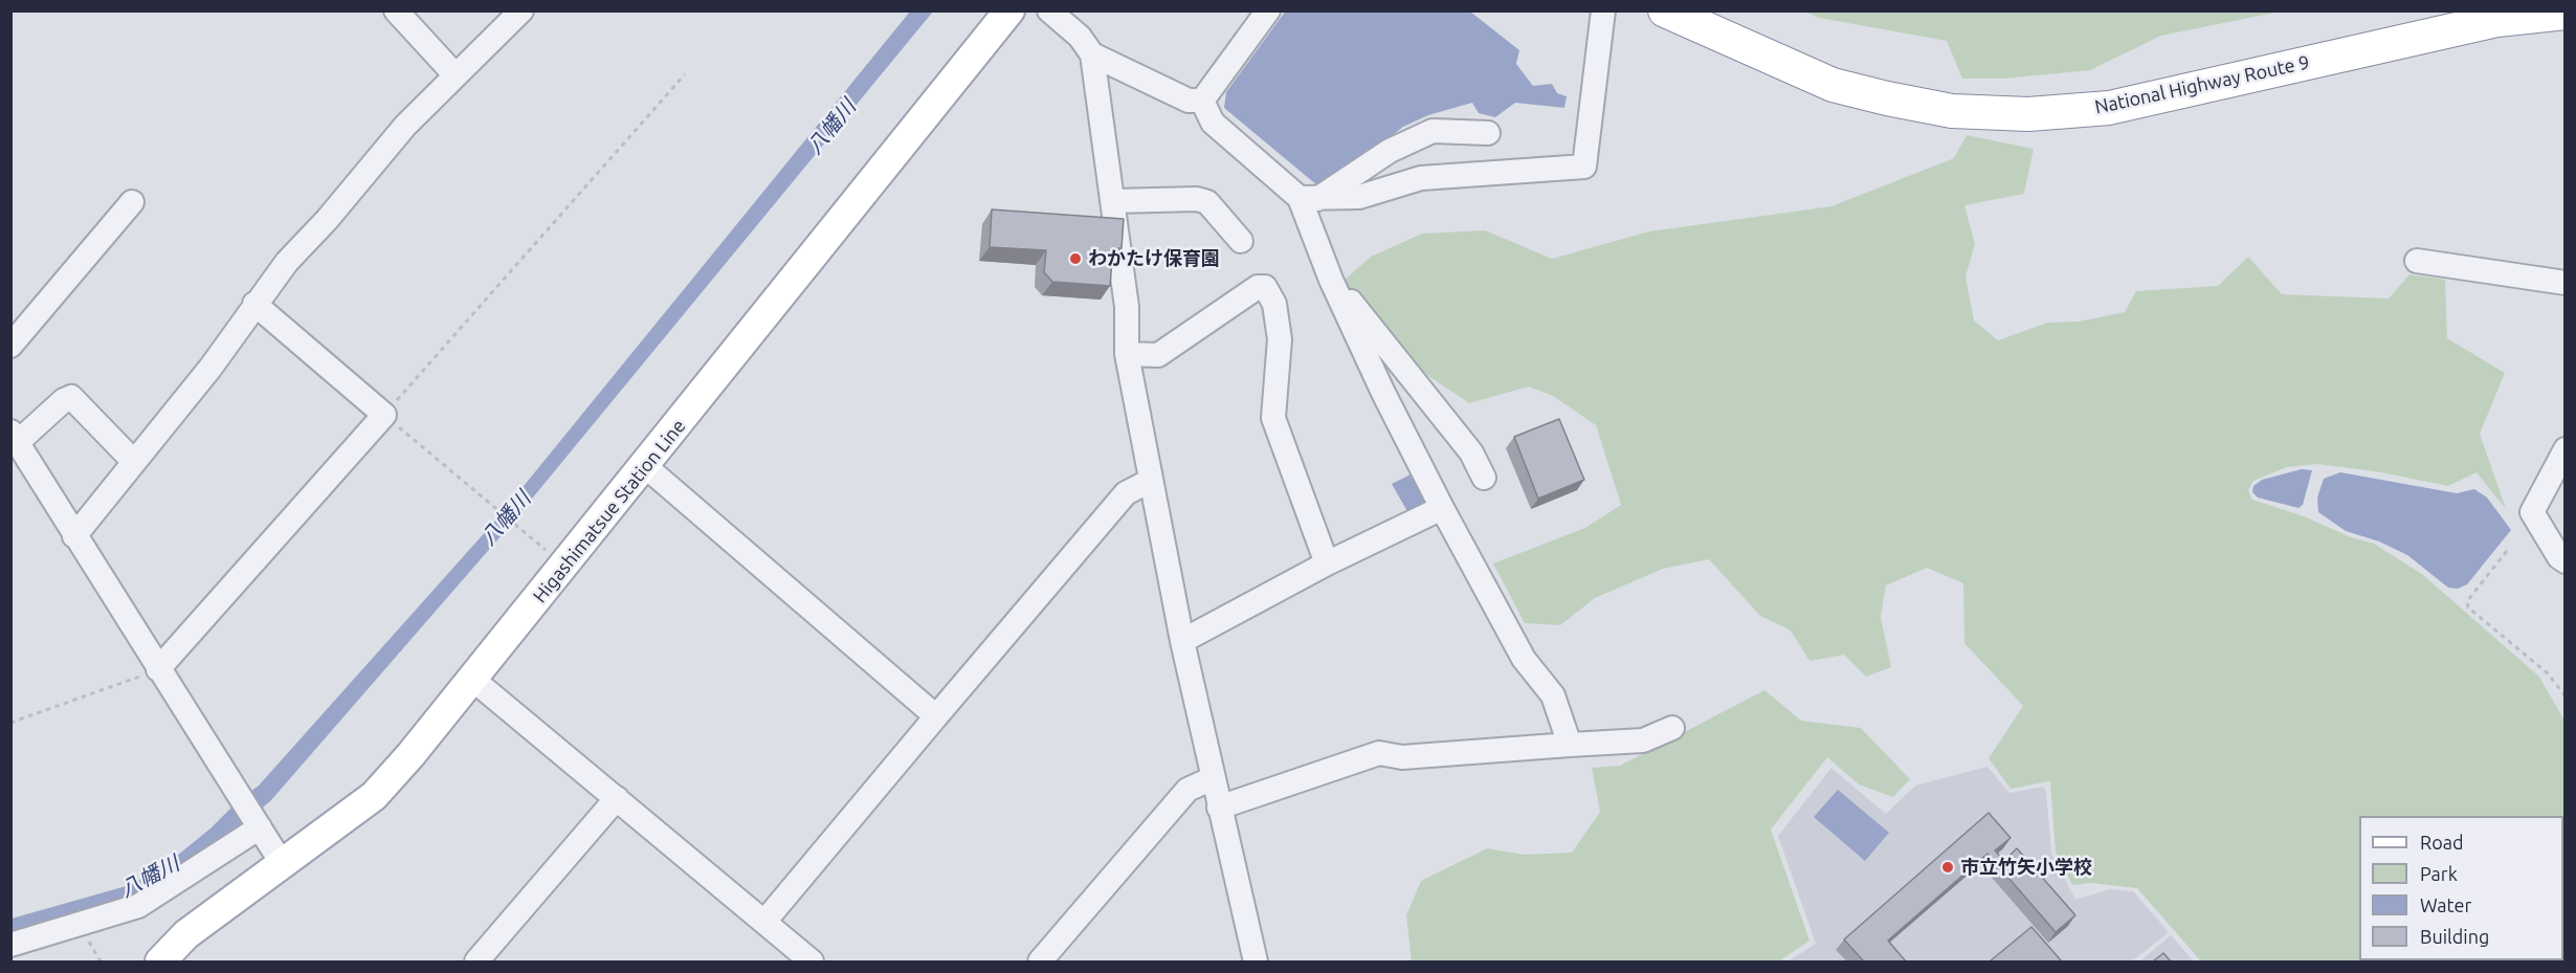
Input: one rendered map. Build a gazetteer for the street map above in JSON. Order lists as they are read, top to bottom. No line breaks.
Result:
{"streets":{"highway":["National Highway Route 9"],"main road":["Higashimatsue Station Line"]},"water":["八幡川"],"places":["わかたけ保育園","市立竹矢小学校"],"legend":["Road","Park","Water","Building"]}
